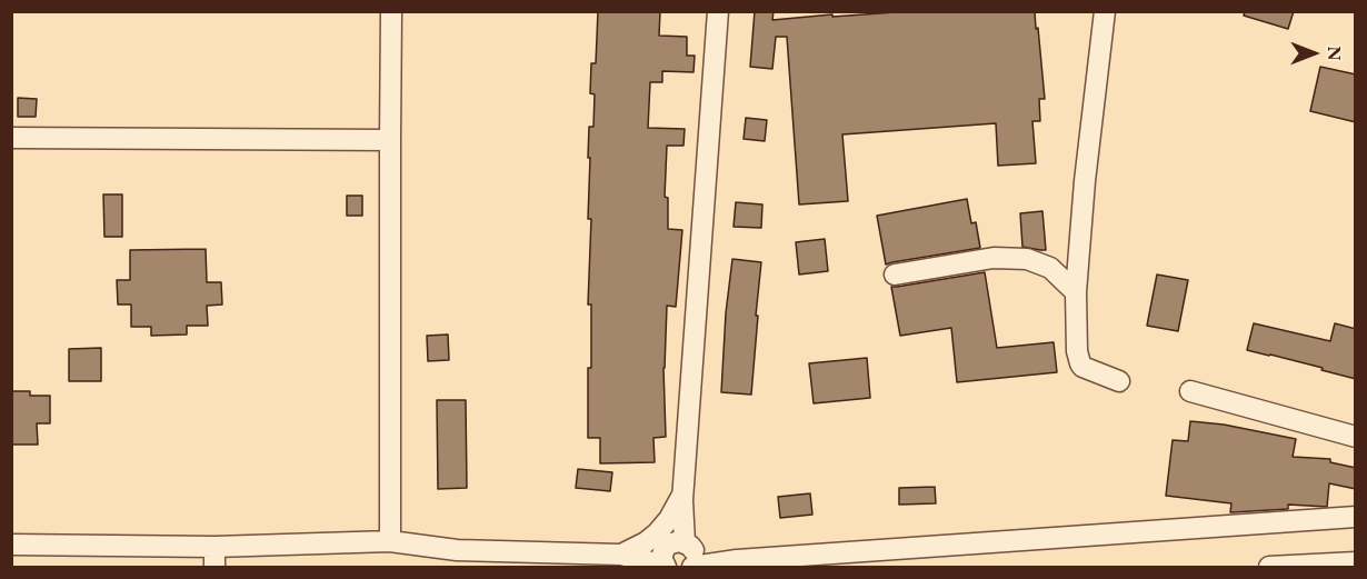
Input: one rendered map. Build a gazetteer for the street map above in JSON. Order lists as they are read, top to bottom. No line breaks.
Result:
{"north":"right"}
